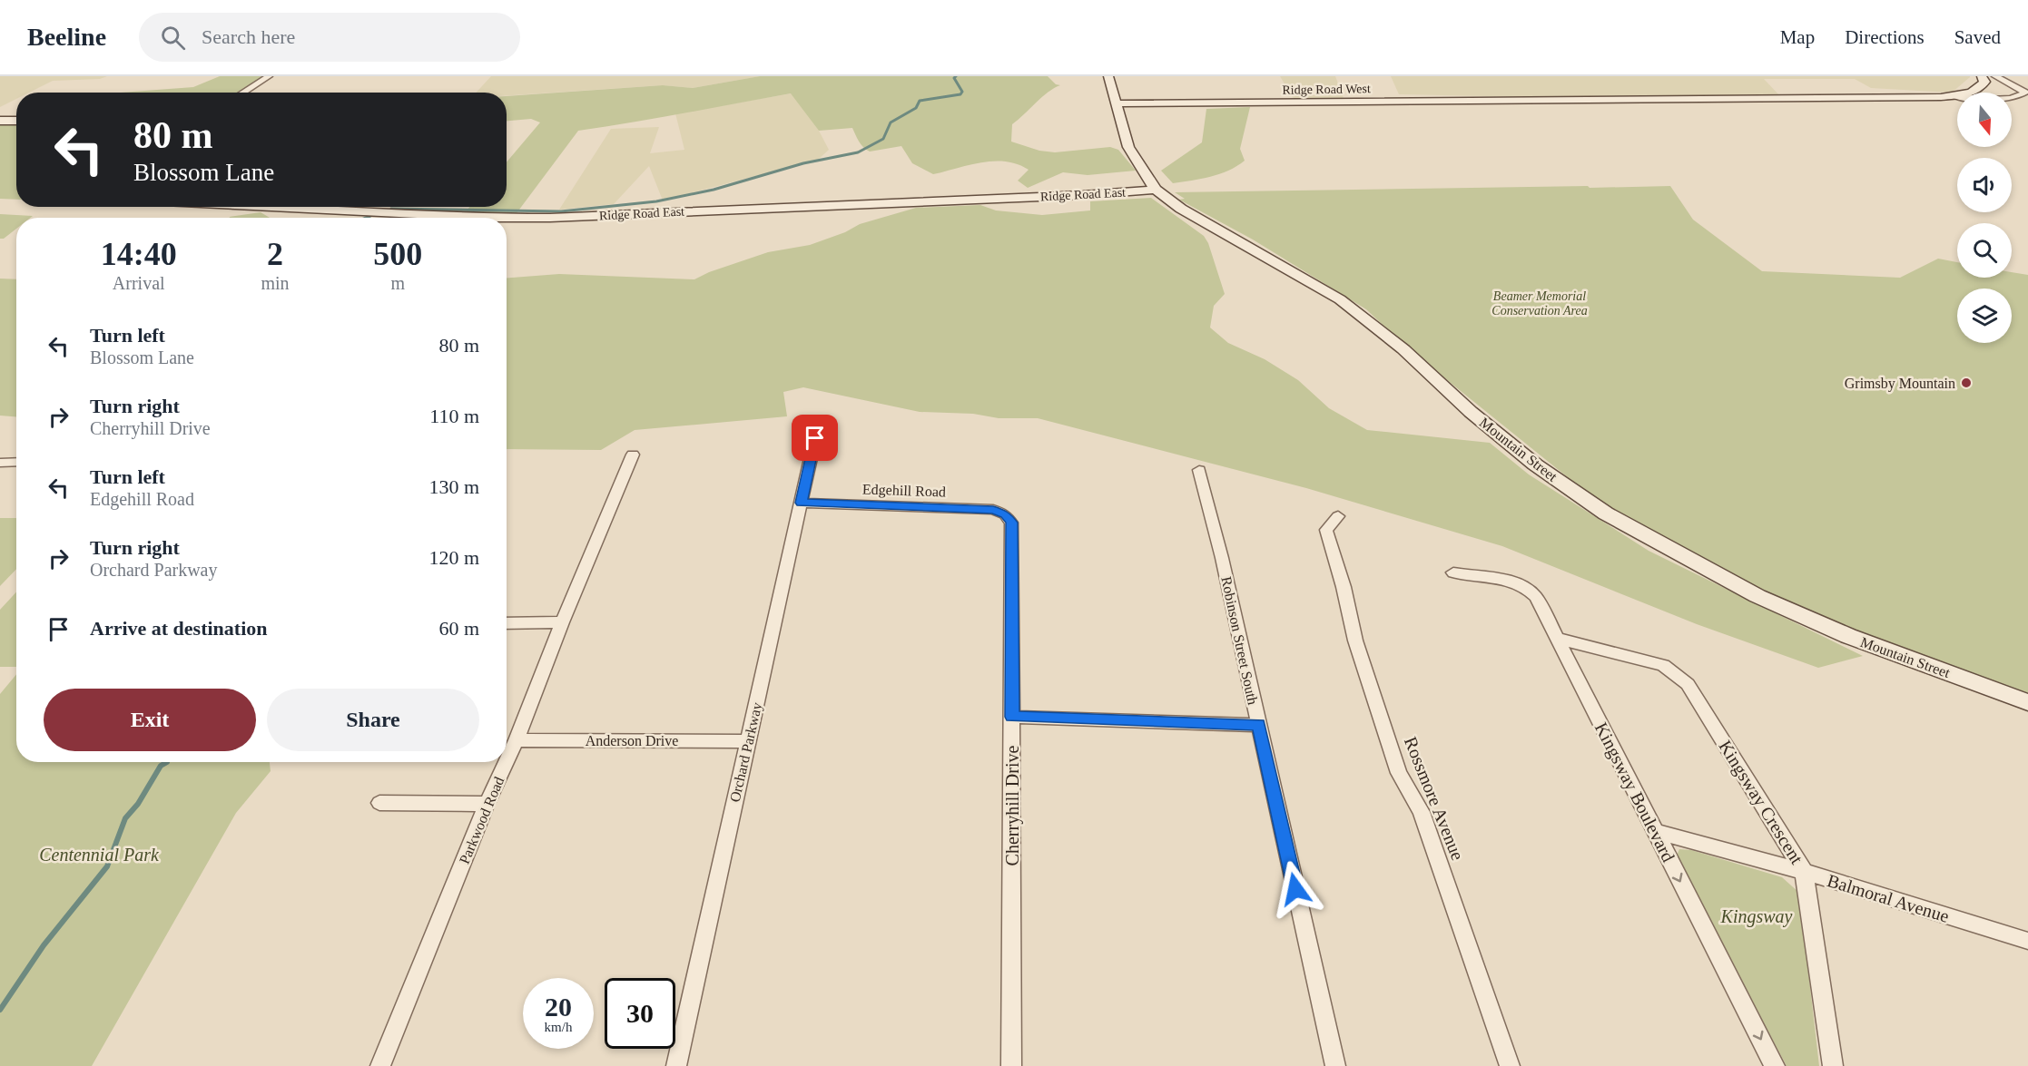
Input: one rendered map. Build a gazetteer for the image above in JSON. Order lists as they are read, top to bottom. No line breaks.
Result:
{"streets":{"main road":["Ridge Road West","Ridge Road East","Mountain Street"],"street":["Edgehill Road","Robinson Street South","Anderson Drive","Orchard Parkway","Kingsway Boulevard","Rossmore Avenue","Kingsway Crescent","Cherryhill Drive","Parkwood Road","Balmoral Avenue"]},"crossings":[["Ridge Road West","Mountain Street"],["Ridge Road East","Mountain Street"],["Edgehill Road","Orchard Parkway"],["Edgehill Road","Cherryhill Drive"],["Anderson Drive","Orchard Parkway"],["Anderson Drive","Parkwood Road"],["Kingsway Boulevard","Kingsway Crescent"],["Kingsway Boulevard","Balmoral Avenue"],["Kingsway Crescent","Balmoral Avenue"]],"one_way":["Kingsway Boulevard"],"parks":["Beamer Memorial Conservation Area","Centennial Park","Kingsway"],"places":["Grimsby Mountain"],"north":"bottom","page":{"header":"Beeline","search":"Search here","nav":["Map","Directions","Saved"],"turn":["80 m","Blossom Lane"],"eta":["14:40","Arrival","2","min","500","m"],"list":[{"name":"Turn left","note":"Blossom Lane","value":"80 m"},{"name":"Turn right","note":"Cherryhill Drive","value":"110 m"},{"name":"Turn left","note":"Edgehill Road","value":"130 m"},{"name":"Turn right","note":"Orchard Parkway","value":"120 m"},{"name":"Arrive at destination","value":"60 m"}],"buttons":["Exit","Share"],"speed":"20 km/h","limit":"30"}}
